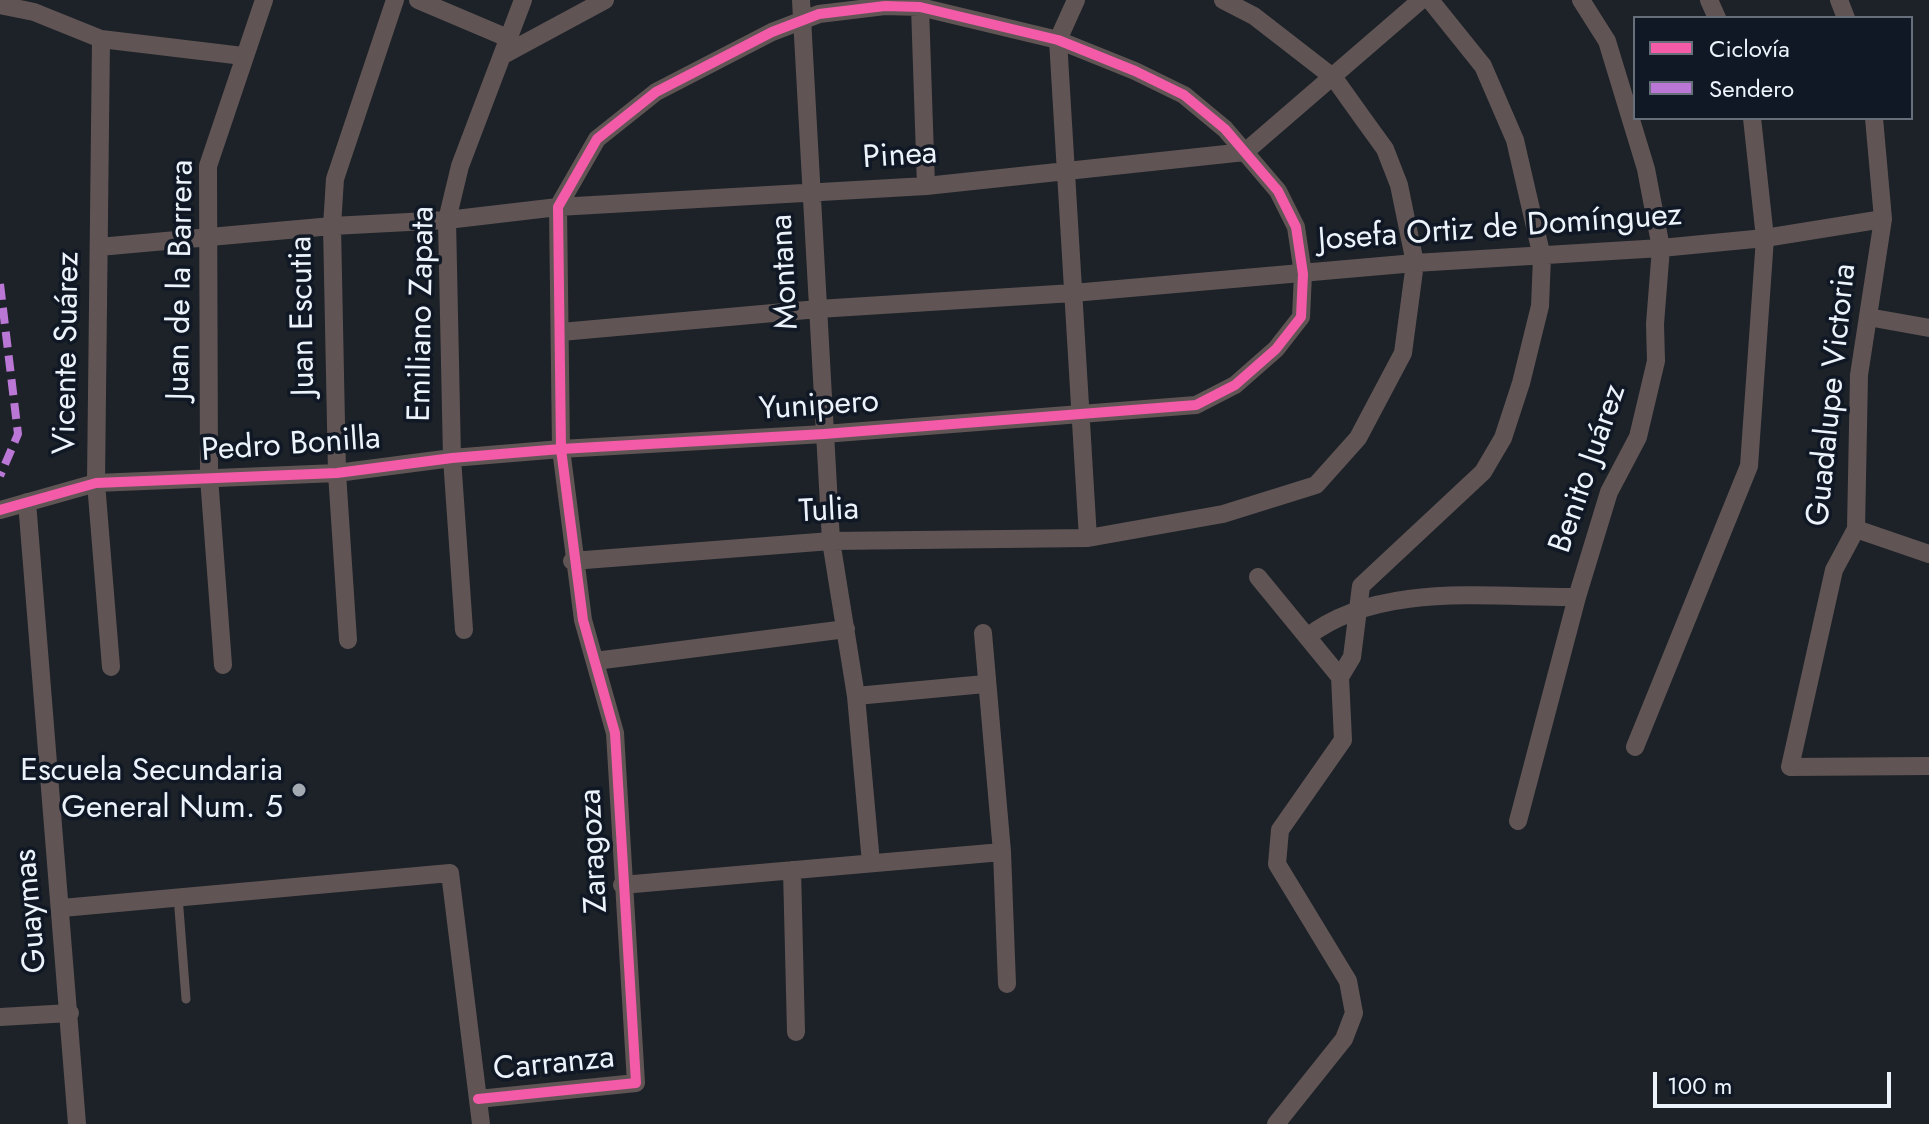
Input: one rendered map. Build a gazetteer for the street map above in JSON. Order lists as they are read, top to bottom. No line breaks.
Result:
{"streets":{"street":["Pinea","Josefa Ortiz de Domínguez","Montana","Juan de la Barrera","Emiliano Zapata","Juan Escutia","Vicente Suárez","Guadalupe Victoria","Yunipero","Pedro Bonilla","Benito Juárez","Tulia","Zaragoza","Guaymas","Carranza"]},"crossings":[["Pinea","Montana"],["Pinea","Juan de la Barrera"],["Pinea","Emiliano Zapata"],["Pinea","Juan Escutia"],["Pinea","Vicente Suárez"],["Pinea","Yunipero"],["Pinea","Zaragoza"],["Josefa Ortiz de Domínguez","Montana"],["Josefa Ortiz de Domínguez","Guadalupe Victoria"],["Josefa Ortiz de Domínguez","Yunipero"],["Josefa Ortiz de Domínguez","Benito Juárez"],["Josefa Ortiz de Domínguez","Zaragoza"],["Montana","Yunipero"],["Montana","Tulia"],["Juan de la Barrera","Pedro Bonilla"],["Emiliano Zapata","Pedro Bonilla"],["Juan Escutia","Pedro Bonilla"],["Vicente Suárez","Pedro Bonilla"],["Yunipero","Pedro Bonilla"],["Yunipero","Zaragoza"],["Pedro Bonilla","Zaragoza"],["Pedro Bonilla","Guaymas"],["Tulia","Zaragoza"],["Zaragoza","Carranza"]],"places":["Escuela Secundaria General Num. 5"],"legend":["Ciclovía","Sendero"],"scale_bar":"100 m"}
